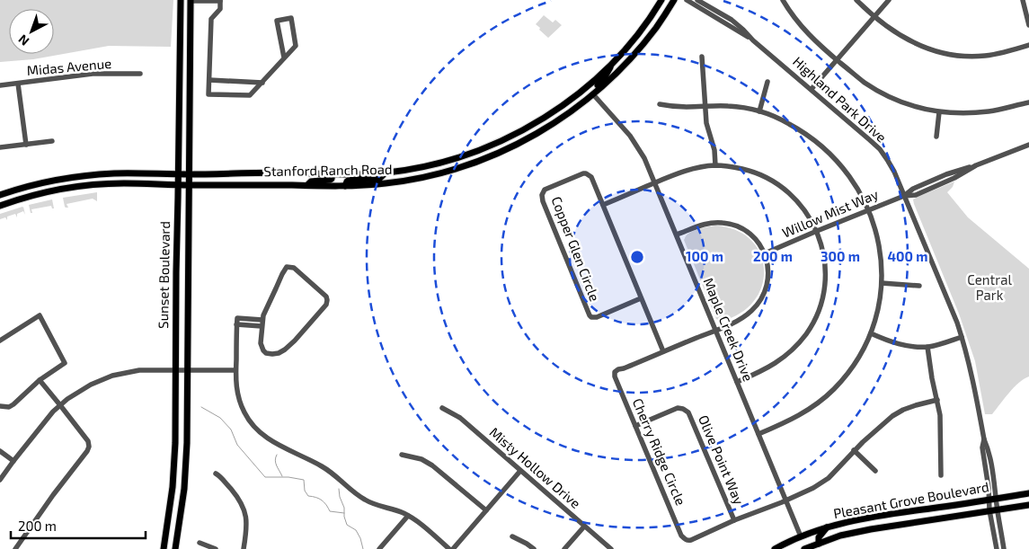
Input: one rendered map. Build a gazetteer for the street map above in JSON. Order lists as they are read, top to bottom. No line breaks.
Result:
{"streets":{"main road":["Stanford Ranch Road","Sunset Boulevard","Pleasant Grove Boulevard"],"street":["Midas Avenue","Highland Park Drive","Willow Mist Way","Copper Glen Circle","Maple Creek Drive","Cherry Ridge Circle","Olive Point Way","Misty Hollow Drive"]},"crossings":[["Highland Park Drive","Willow Mist Way"],["Highland Park Drive","Pleasant Grove Boulevard"],["Stanford Ranch Road","Sunset Boulevard"],["Stanford Ranch Road","Maple Creek Drive"],["Willow Mist Way","Cherry Ridge Circle"],["Maple Creek Drive","Cherry Ridge Circle"],["Maple Creek Drive","Pleasant Grove Boulevard"],["Cherry Ridge Circle","Olive Point Way"]],"parks":["Central Park"],"scale_bar":"200 m","north":"bottom left","rings":["100 m","200 m","300 m","400 m"]}
